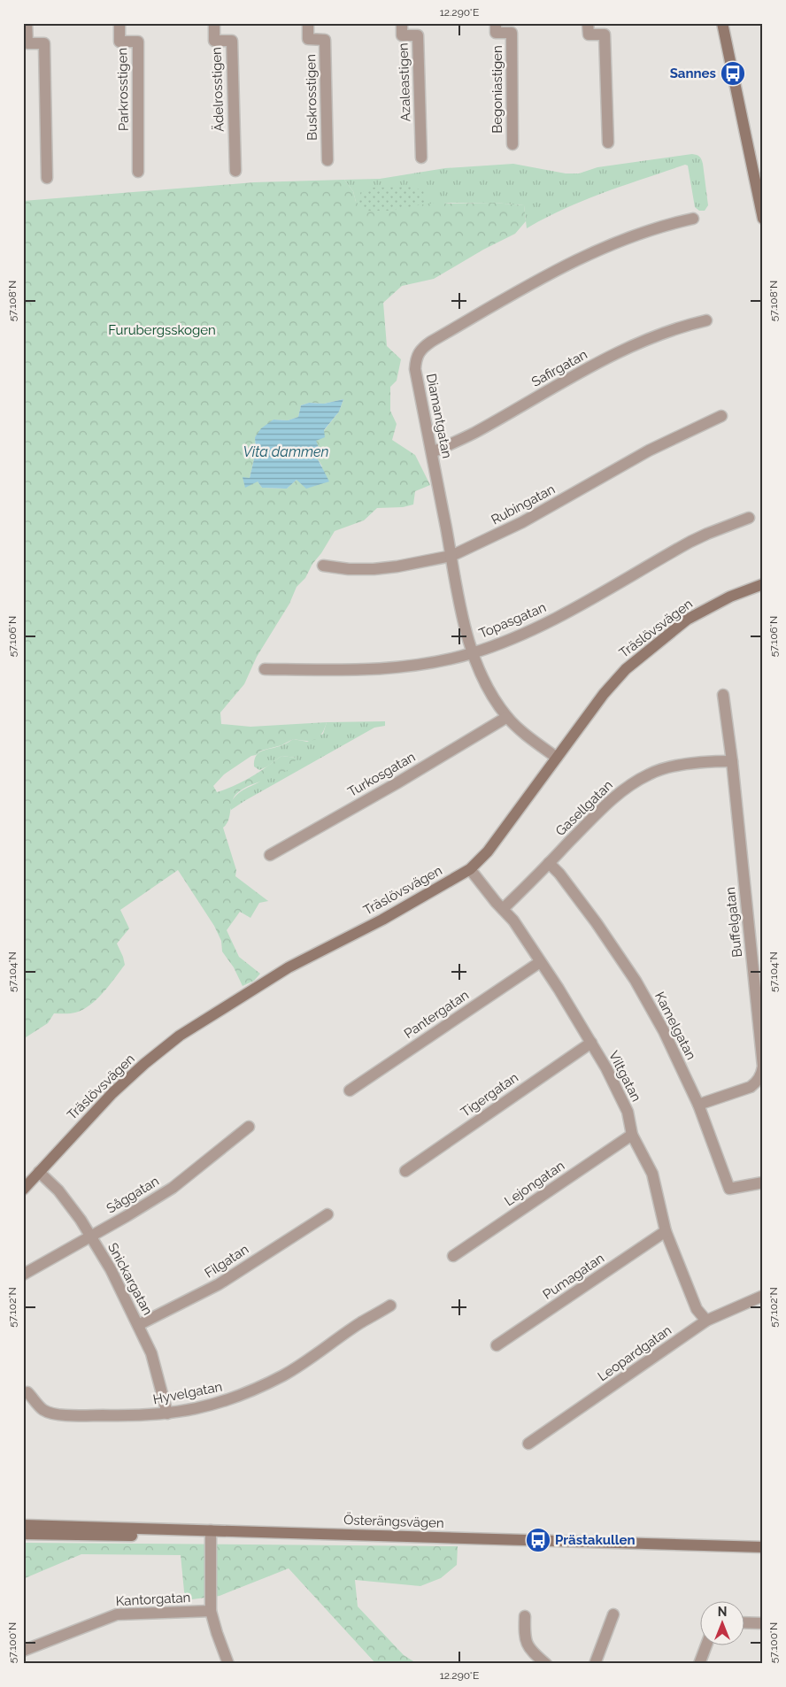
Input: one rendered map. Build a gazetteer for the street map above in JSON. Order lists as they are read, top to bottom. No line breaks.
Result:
{"streets":{"street":["Azaleastigen","Parkrosstigen","Ädelrosstigen","Begoniastigen","Buskrosstigen","Safirgatan","Diamantgatan","Rubingatan","Topasgatan","Träslövsvägen","Turkosgatan","Gasellgatan","Buffelgatan","Pantergatan","Kamelgatan","Viltgatan","Tigergatan","Lejongatan","Såggatan","Filgatan","Pumagatan","Snickargatan","Leopardgatan","Hyvelgatan","Österängsvägen","Kantorgatan"]},"crossings":[["Safirgatan","Diamantgatan"],["Diamantgatan","Rubingatan"],["Diamantgatan","Topasgatan"],["Diamantgatan","Träslövsvägen"],["Diamantgatan","Turkosgatan"],["Träslövsvägen","Viltgatan"],["Träslövsvägen","Snickargatan"],["Gasellgatan","Buffelgatan"],["Gasellgatan","Kamelgatan"],["Gasellgatan","Viltgatan"],["Buffelgatan","Kamelgatan"],["Pantergatan","Viltgatan"],["Viltgatan","Tigergatan"],["Viltgatan","Lejongatan"],["Viltgatan","Pumagatan"],["Viltgatan","Leopardgatan"],["Såggatan","Snickargatan"],["Filgatan","Snickargatan"],["Snickargatan","Hyvelgatan"]],"water":["Vita dammen"],"parks":["Furubergsskogen"],"places":{"bus stop":["Sannes","Prästakullen"]},"north":"top","coordinates":["12.290°E","57.108°N","57.106°N","57.104°N","57.102°N","57.100°N"]}
